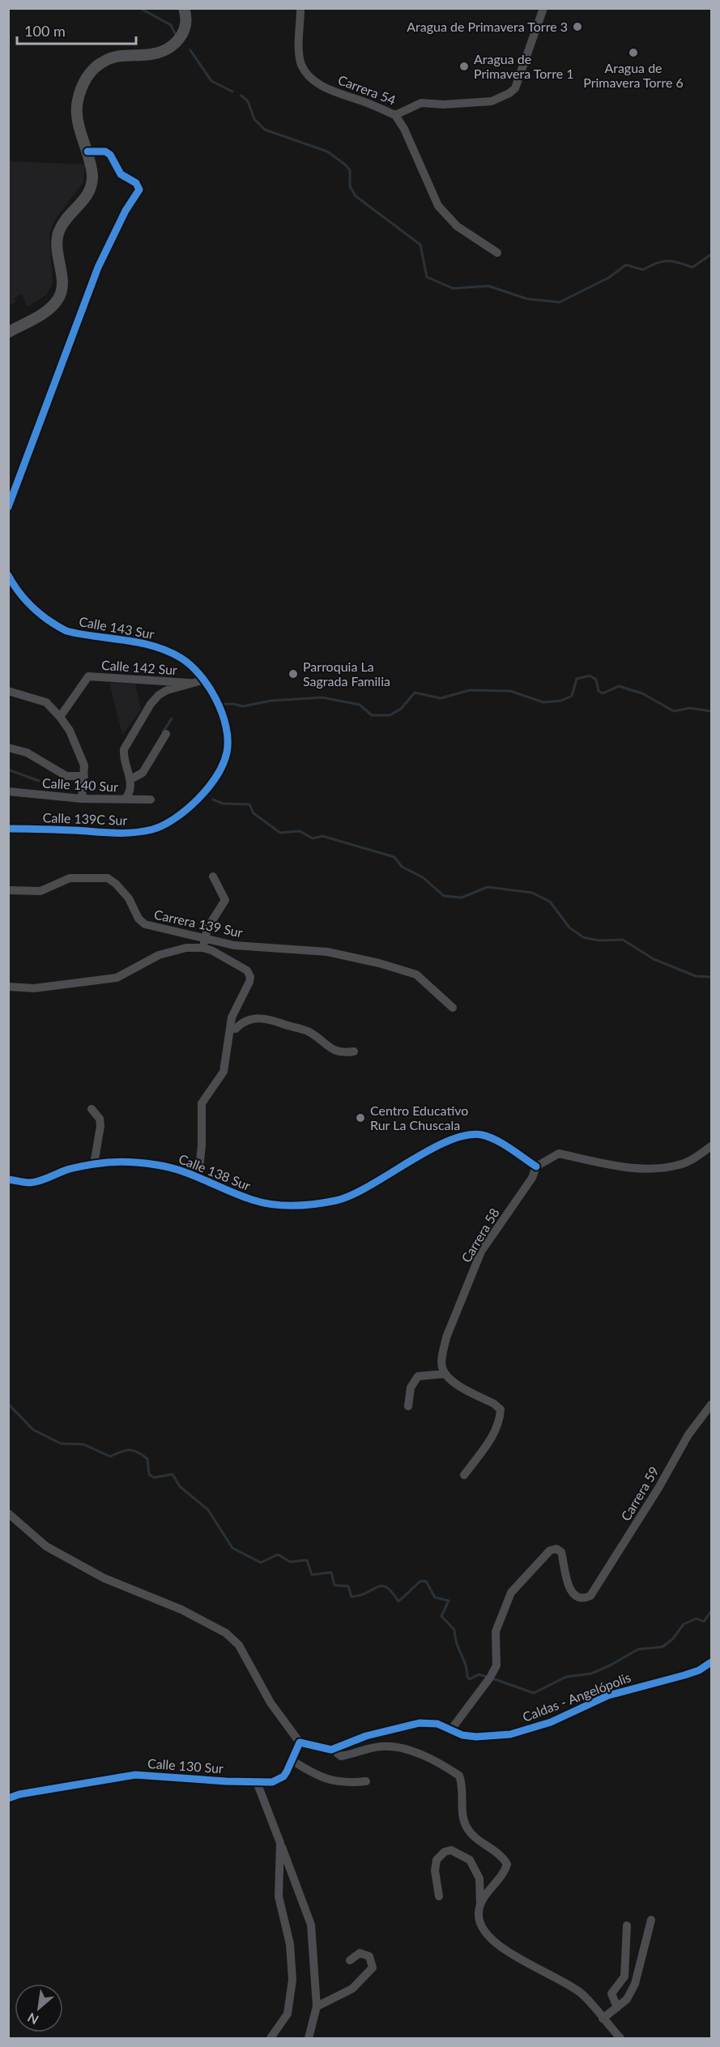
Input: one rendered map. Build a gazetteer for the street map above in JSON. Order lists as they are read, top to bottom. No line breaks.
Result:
{"streets":{"street":["Carrera 54","Calle 143 Sur","Calle 142 Sur","Calle 140 Sur","Calle 139C Sur","Carrera 139 Sur","Calle 138 Sur","Carrera 58","Carrera 59","Caldas - Angelópolis","Calle 130 Sur"]},"crossings":[["Calle 143 Sur","Calle 139C Sur"],["Calle 138 Sur","Carrera 58"],["Carrera 59","Caldas - Angelópolis"]],"places":["Aragua de Primavera Torre 3","Aragua de Primavera Torre 6","Aragua de Primavera Torre 1","Parroquia La Sagrada Familia","Centro Educativo Rur La Chuscala"],"scale_bar":"100 m","north":"bottom left"}
